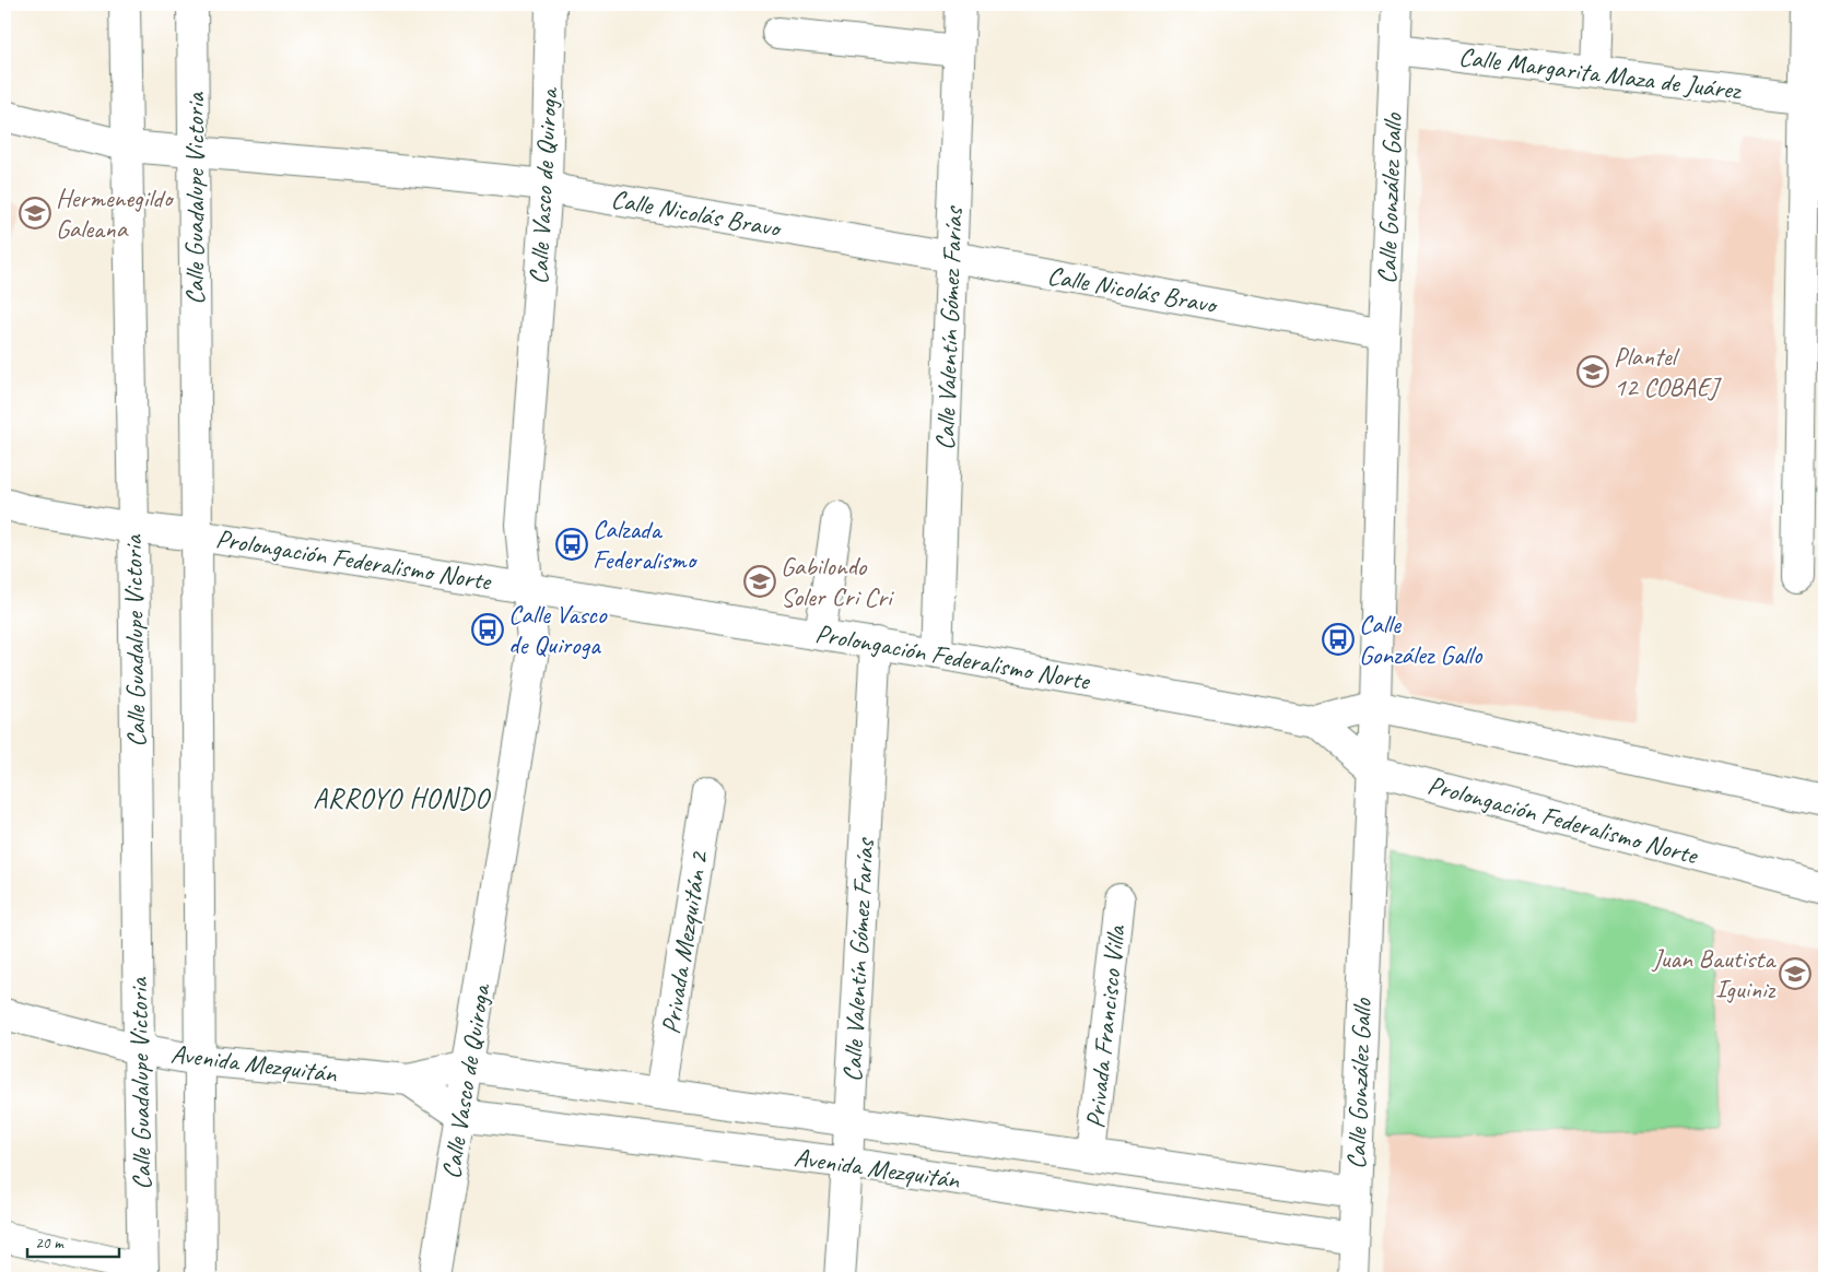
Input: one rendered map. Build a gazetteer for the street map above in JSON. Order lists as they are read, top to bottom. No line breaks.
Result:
{"streets":{"street":["Calle Margarita Maza de Juárez","Calle Vasco de Quiroga","Calle Guadalupe Victoria","Calle González Gallo","Calle Nicolás Bravo","Calle Valentín Gómez Farías","Prolongación Federalismo Norte","Privada Mezquitán 2","Privada Francisco Villa","Avenida Mezquitán"]},"crossings":[["Calle Margarita Maza de Juárez","Calle González Gallo"],["Calle Vasco de Quiroga","Calle Nicolás Bravo"],["Calle Vasco de Quiroga","Prolongación Federalismo Norte"],["Calle Vasco de Quiroga","Avenida Mezquitán"],["Calle Guadalupe Victoria","Calle Nicolás Bravo"],["Calle Guadalupe Victoria","Prolongación Federalismo Norte"],["Calle Guadalupe Victoria","Avenida Mezquitán"],["Calle González Gallo","Calle Nicolás Bravo"],["Calle González Gallo","Prolongación Federalismo Norte"],["Calle González Gallo","Avenida Mezquitán"],["Calle Nicolás Bravo","Calle Valentín Gómez Farías"],["Calle Valentín Gómez Farías","Prolongación Federalismo Norte"],["Calle Valentín Gómez Farías","Avenida Mezquitán"],["Privada Mezquitán 2","Avenida Mezquitán"],["Privada Francisco Villa","Avenida Mezquitán"]],"districts":["ARROYO HONDO"],"places":{"school or university":["Hermenegildo Galeana","Plantel 12 COBAEJ","Gabilondo Soler Cri Cri","Juan Bautista Iguiniz"],"bus stop":["Calzada Federalismo","Calle Vasco de Quiroga","Calle González Gallo"]},"scale_bar":"20 m"}
